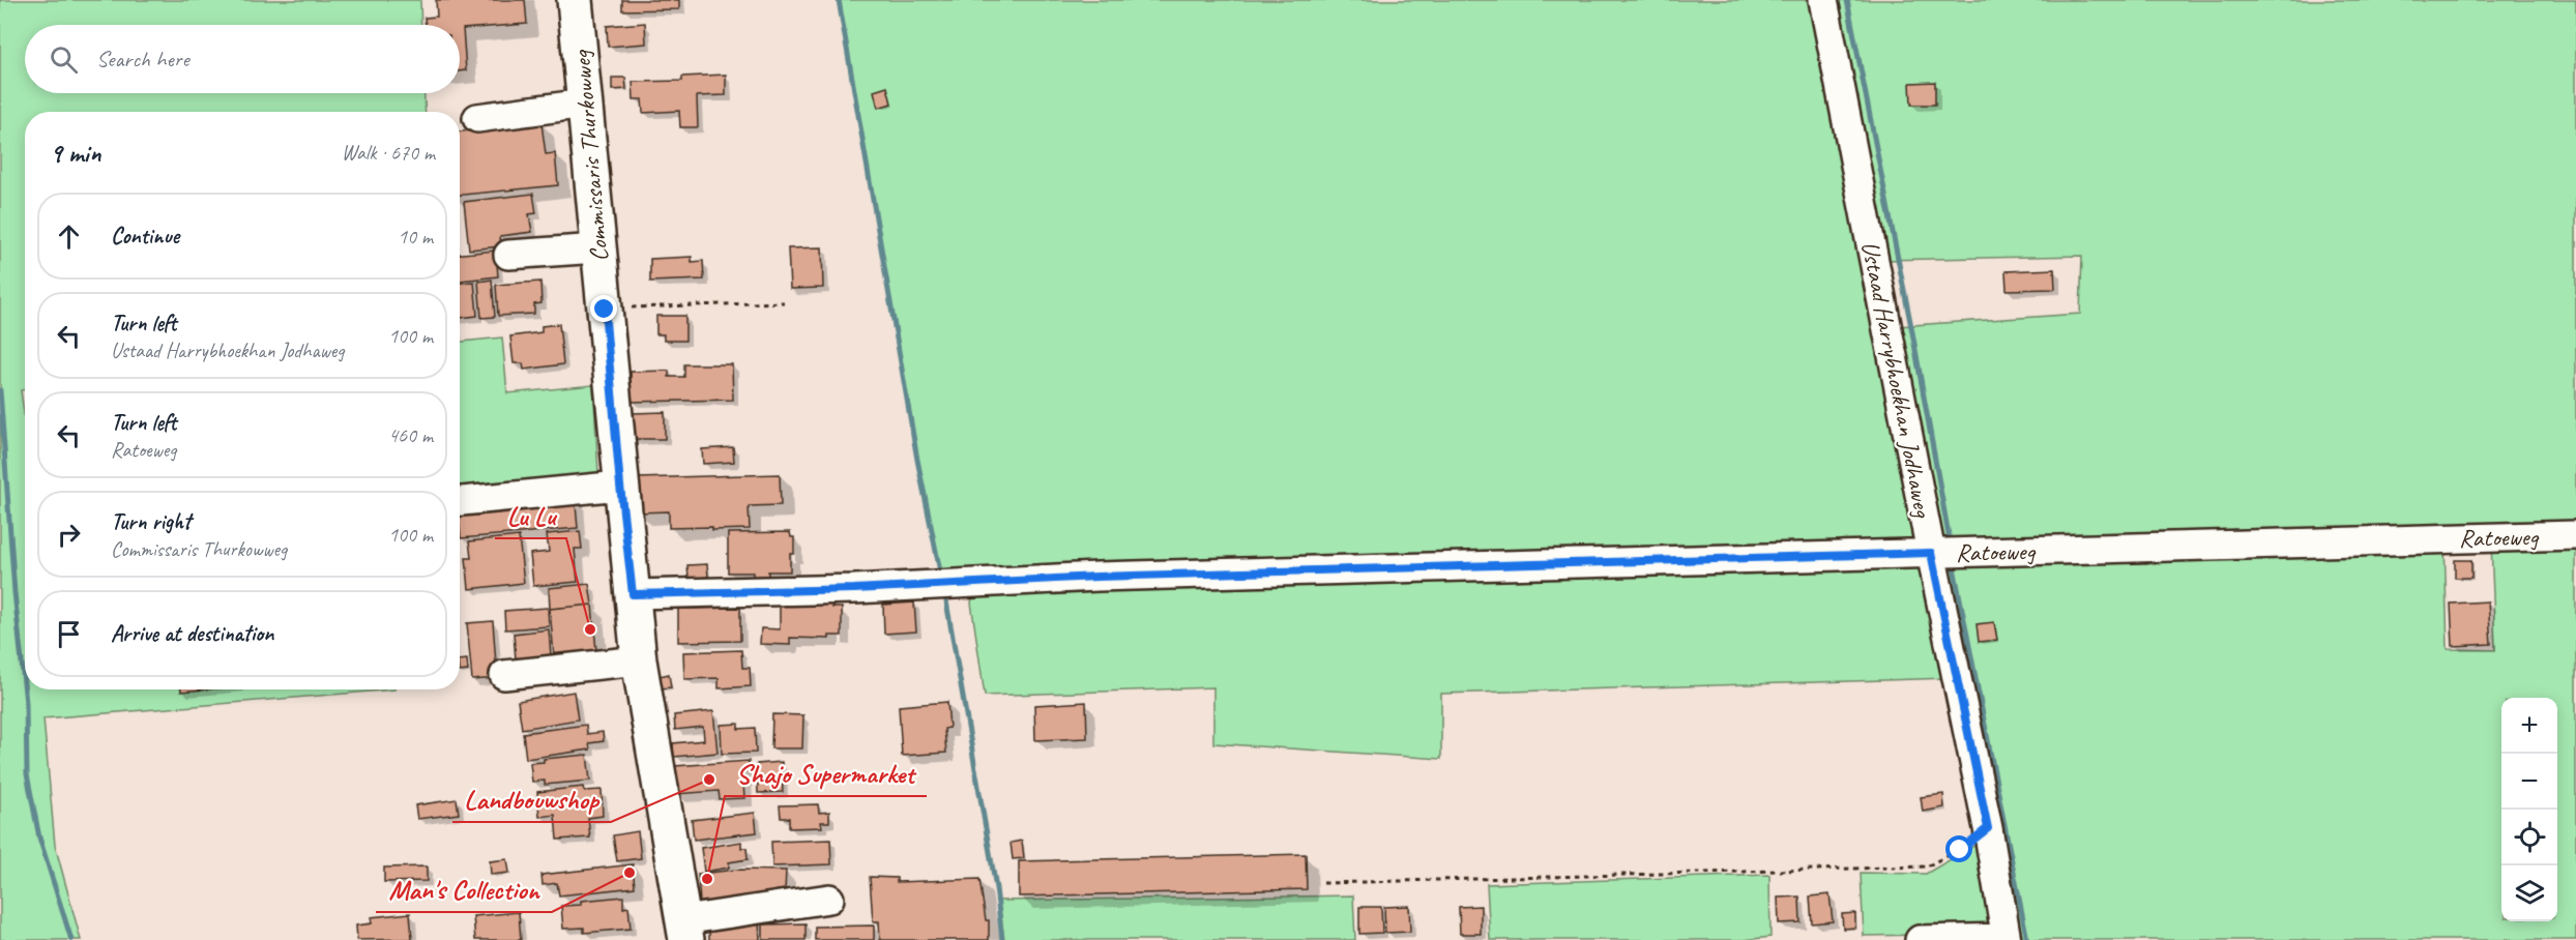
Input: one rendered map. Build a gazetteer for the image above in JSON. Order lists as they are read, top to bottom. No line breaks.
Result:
{"streets":{"main road":["Commissaris Thurkowweg"],"street":["Ustaad Harrybhoekhan Jodhaweg","Ratoeweg"]},"crossings":[["Commissaris Thurkowweg","Ratoeweg"],["Ustaad Harrybhoekhan Jodhaweg","Ratoeweg"]],"places":["Lu Lu","Landbouwshop","Man's Collection","Shajo Supermarket"],"page":{"search":"Search here","heading":["9 min","Walk · 670 m"],"list":[["Continue","10 m"],["Turn left","Ustaad Harrybhoekhan Jodhaweg","100 m"],["Turn left","Ratoeweg","460 m"],["Turn right","Commissaris Thurkowweg","100 m"],"Arrive at destination"],"map_buttons":["+","−"]}}
